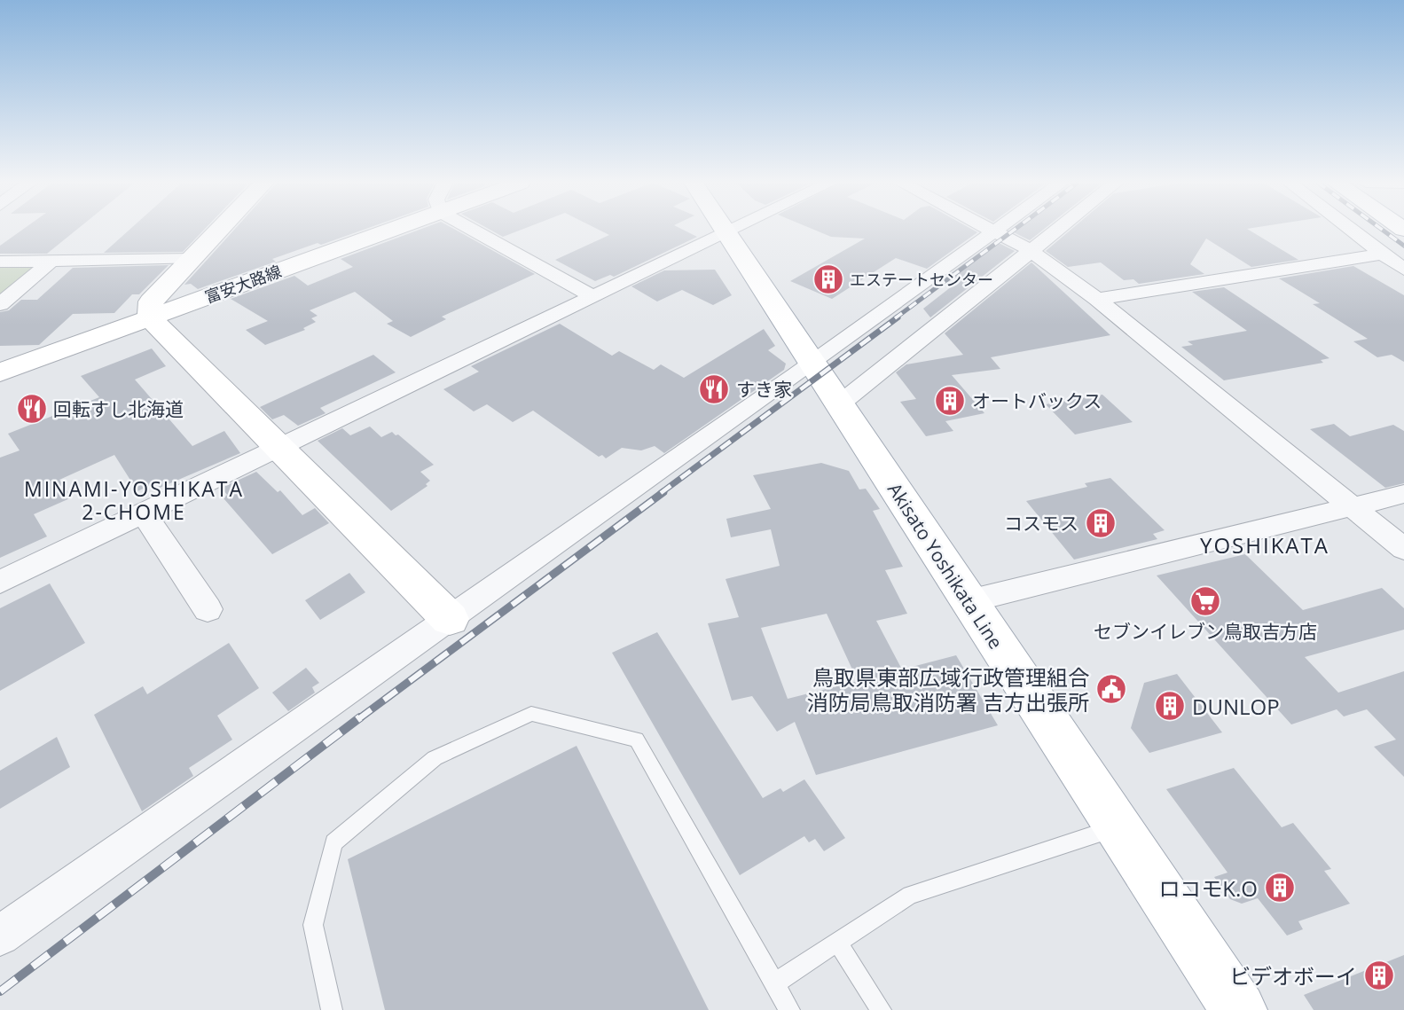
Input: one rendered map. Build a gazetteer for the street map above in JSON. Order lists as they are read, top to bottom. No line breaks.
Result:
{"streets":{"street":["富安大路線","Akisato Yoshikata Line"]},"districts":["MINAMI-YOSHIKATA 2-CHOME","YOSHIKATA"],"places":{"building":["エステートセンター","オートバックス","コスモス","DUNLOP","ロコモK.O","ビデオボーイ"],"restaurant":["すき家","回転すし北海道"],"supermarket":["セブンイレブン鳥取吉方店"],"public building":["鳥取県東部広域行政管理組合 消防局鳥取消防署 吉方出張所"]}}
